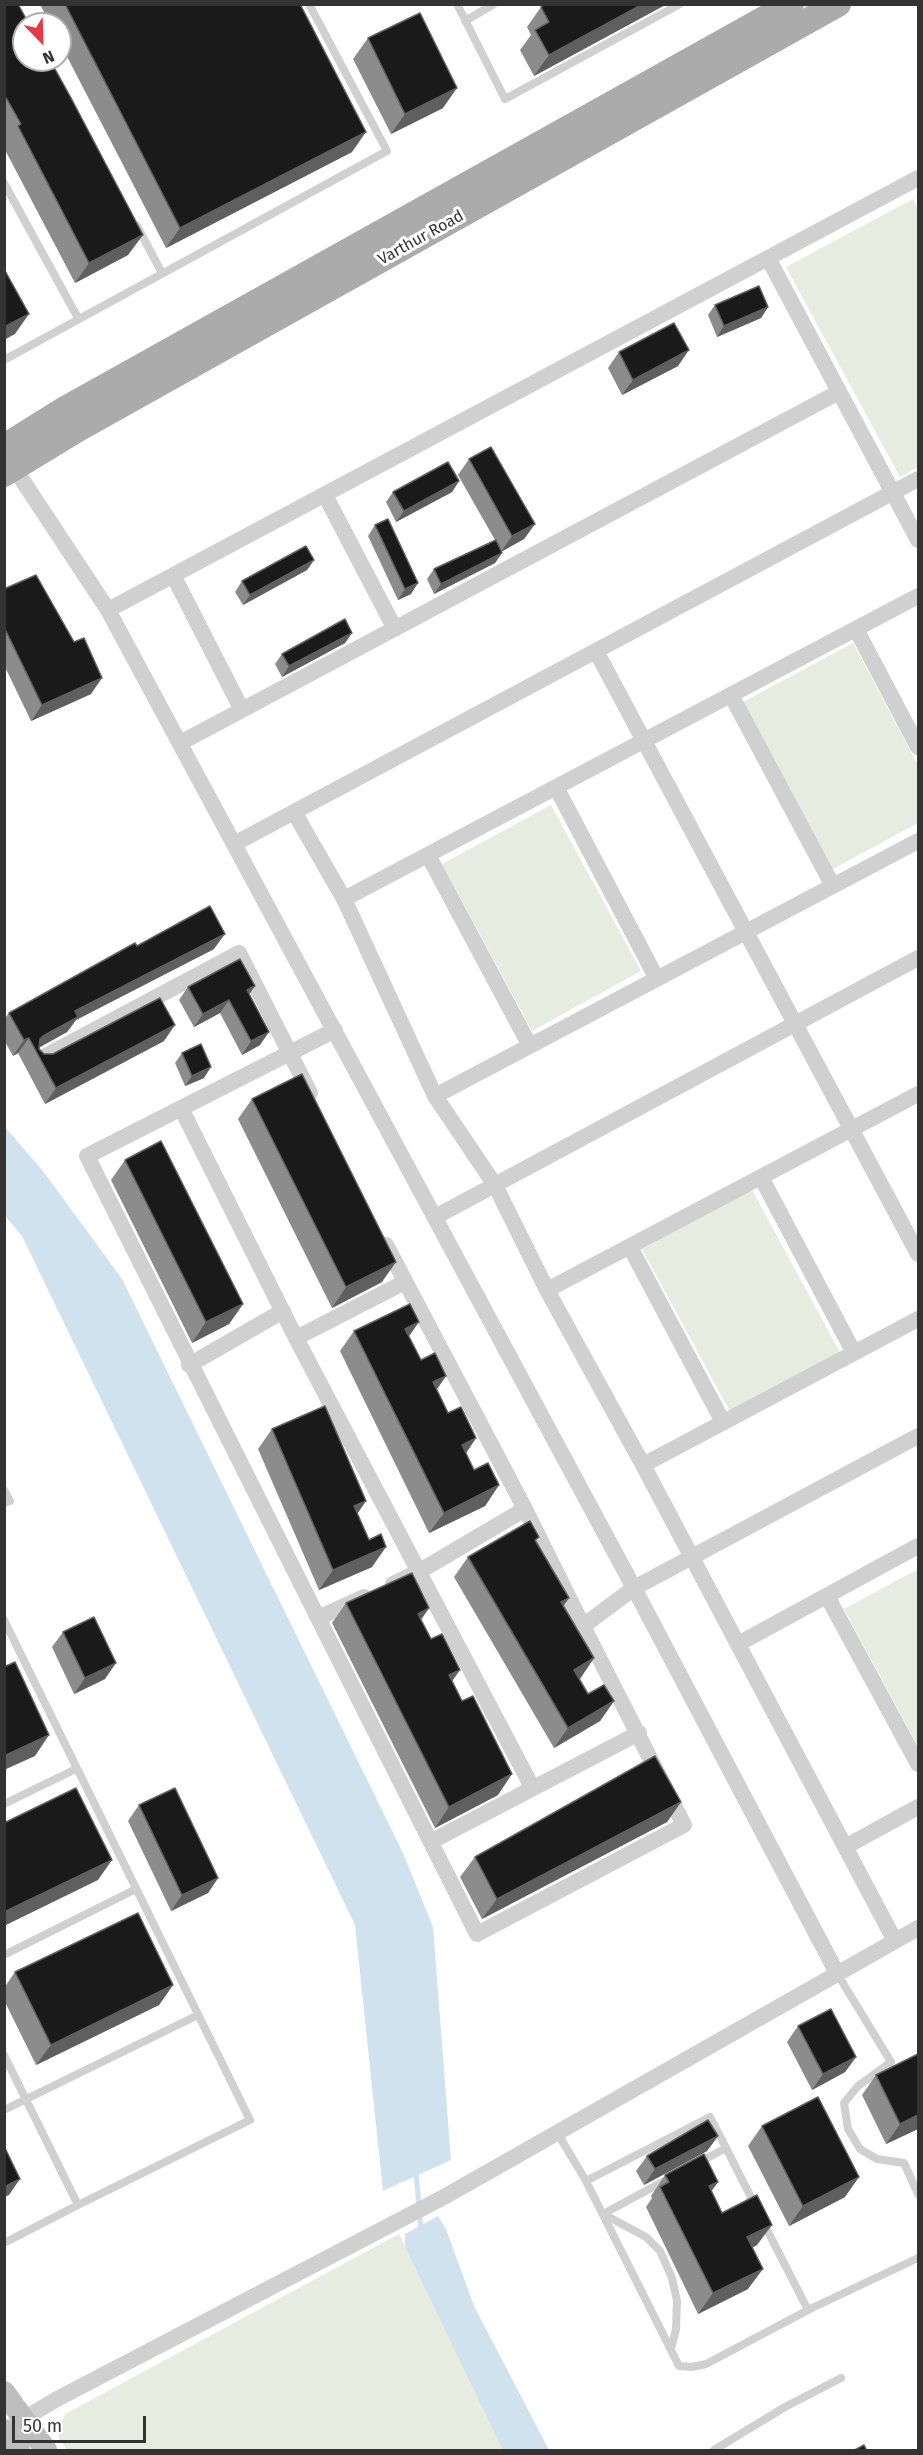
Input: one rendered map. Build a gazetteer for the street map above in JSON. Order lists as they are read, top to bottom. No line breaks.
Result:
{"streets":{"main road":["Varthur Road"]},"scale_bar":"50 m","north":"bottom right"}
